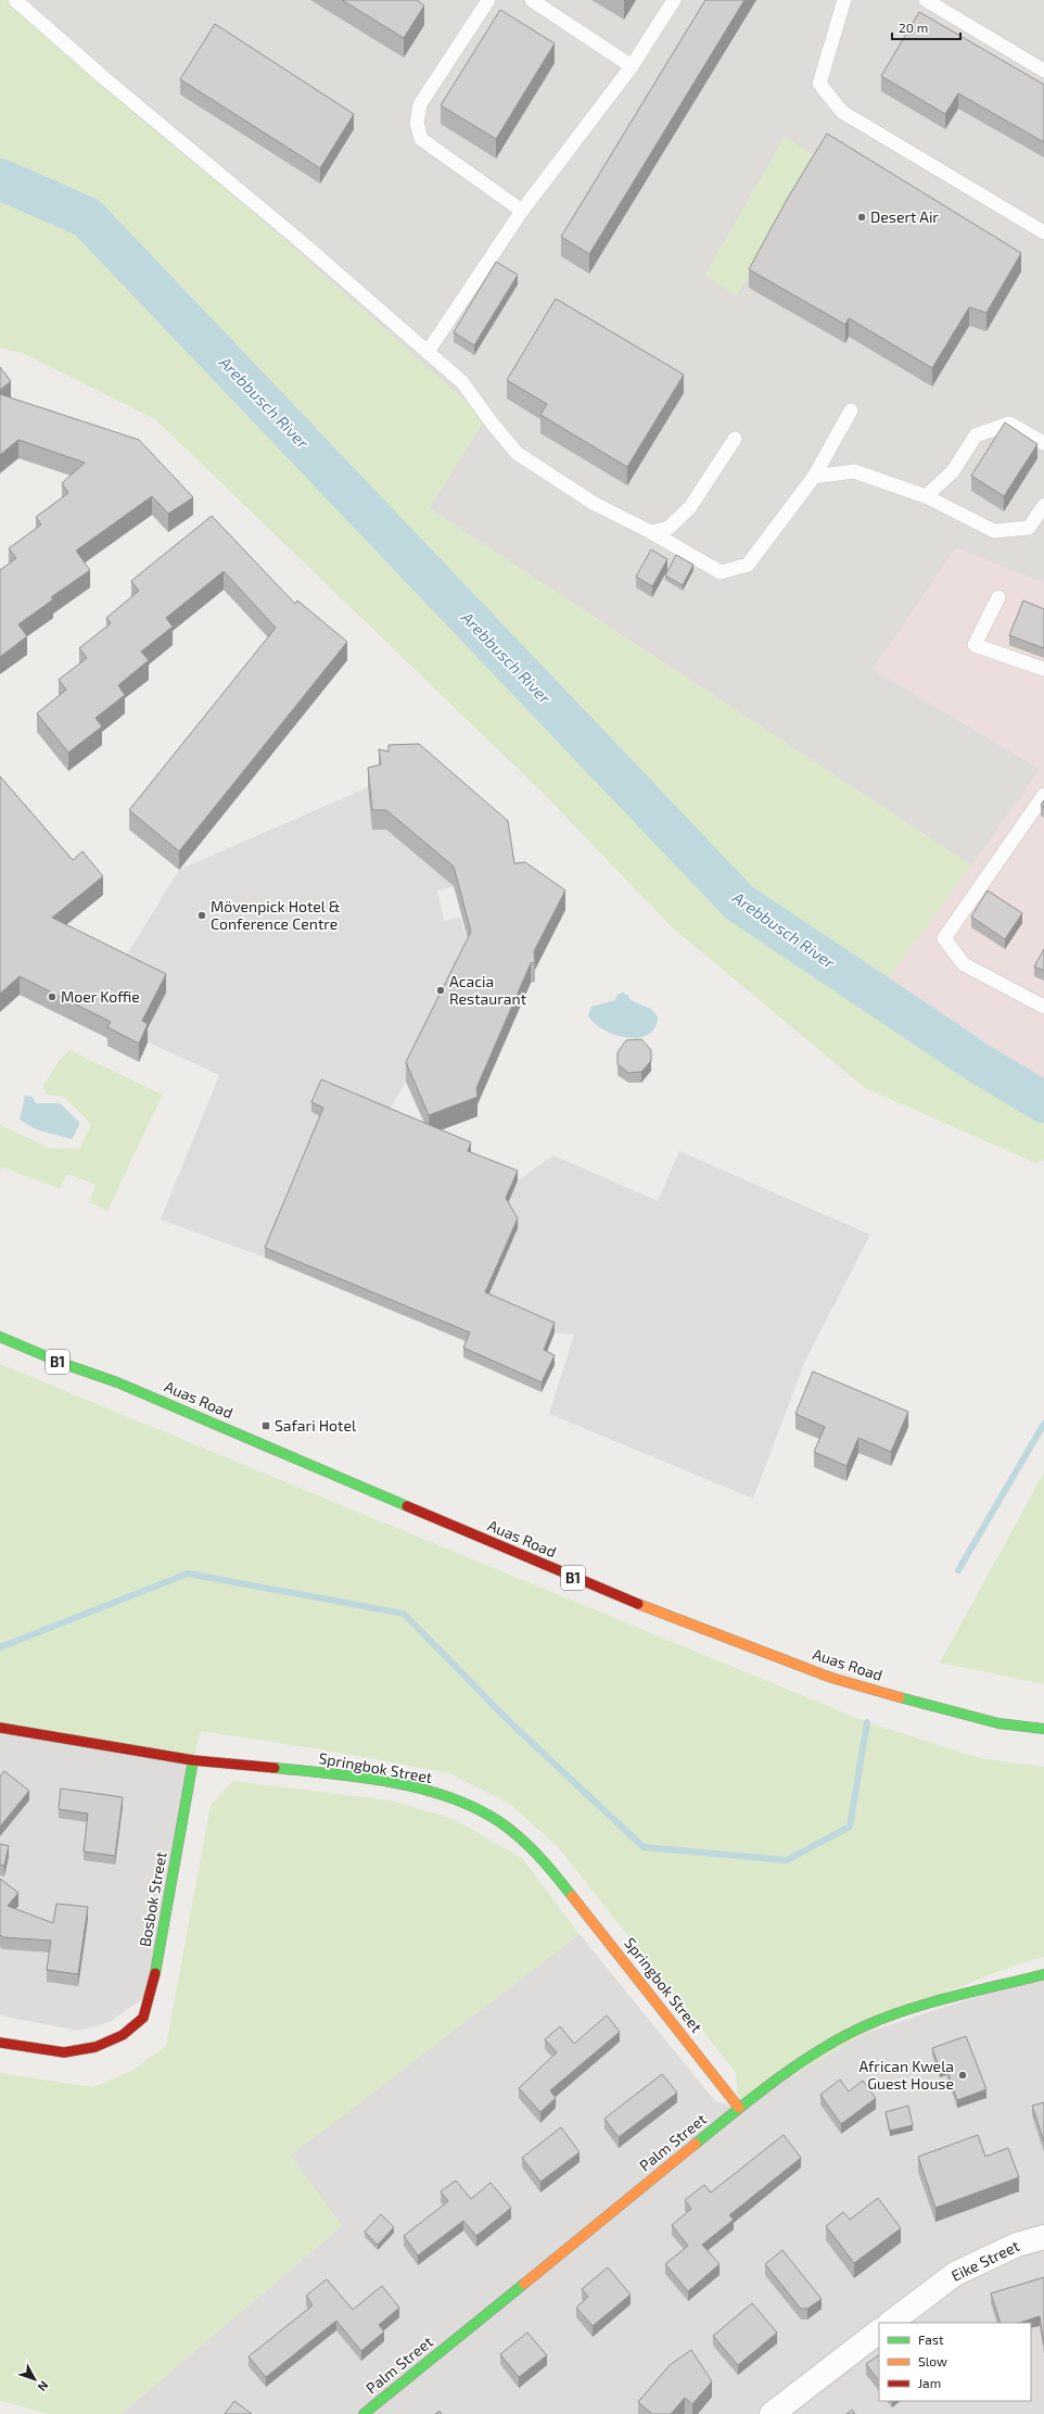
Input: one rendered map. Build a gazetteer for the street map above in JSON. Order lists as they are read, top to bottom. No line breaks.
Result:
{"streets":{"street":["B1","Auas Road","Springbok Street","Bosbok Street","Palm Street","Eike Street"]},"crossings":[["Springbok Street","Bosbok Street"],["Springbok Street","Palm Street"]],"water":["Arebbusch River"],"places":{"other":["Desert Air","Mövenpick Hotel & Conference Centre","Acacia Restaurant","Moer Koffie","African Kwela Guest House"],"transit":["Safari Hotel"]},"legend":["Fast","Slow","Jam"],"scale_bar":"20 m","north":"bottom right"}
